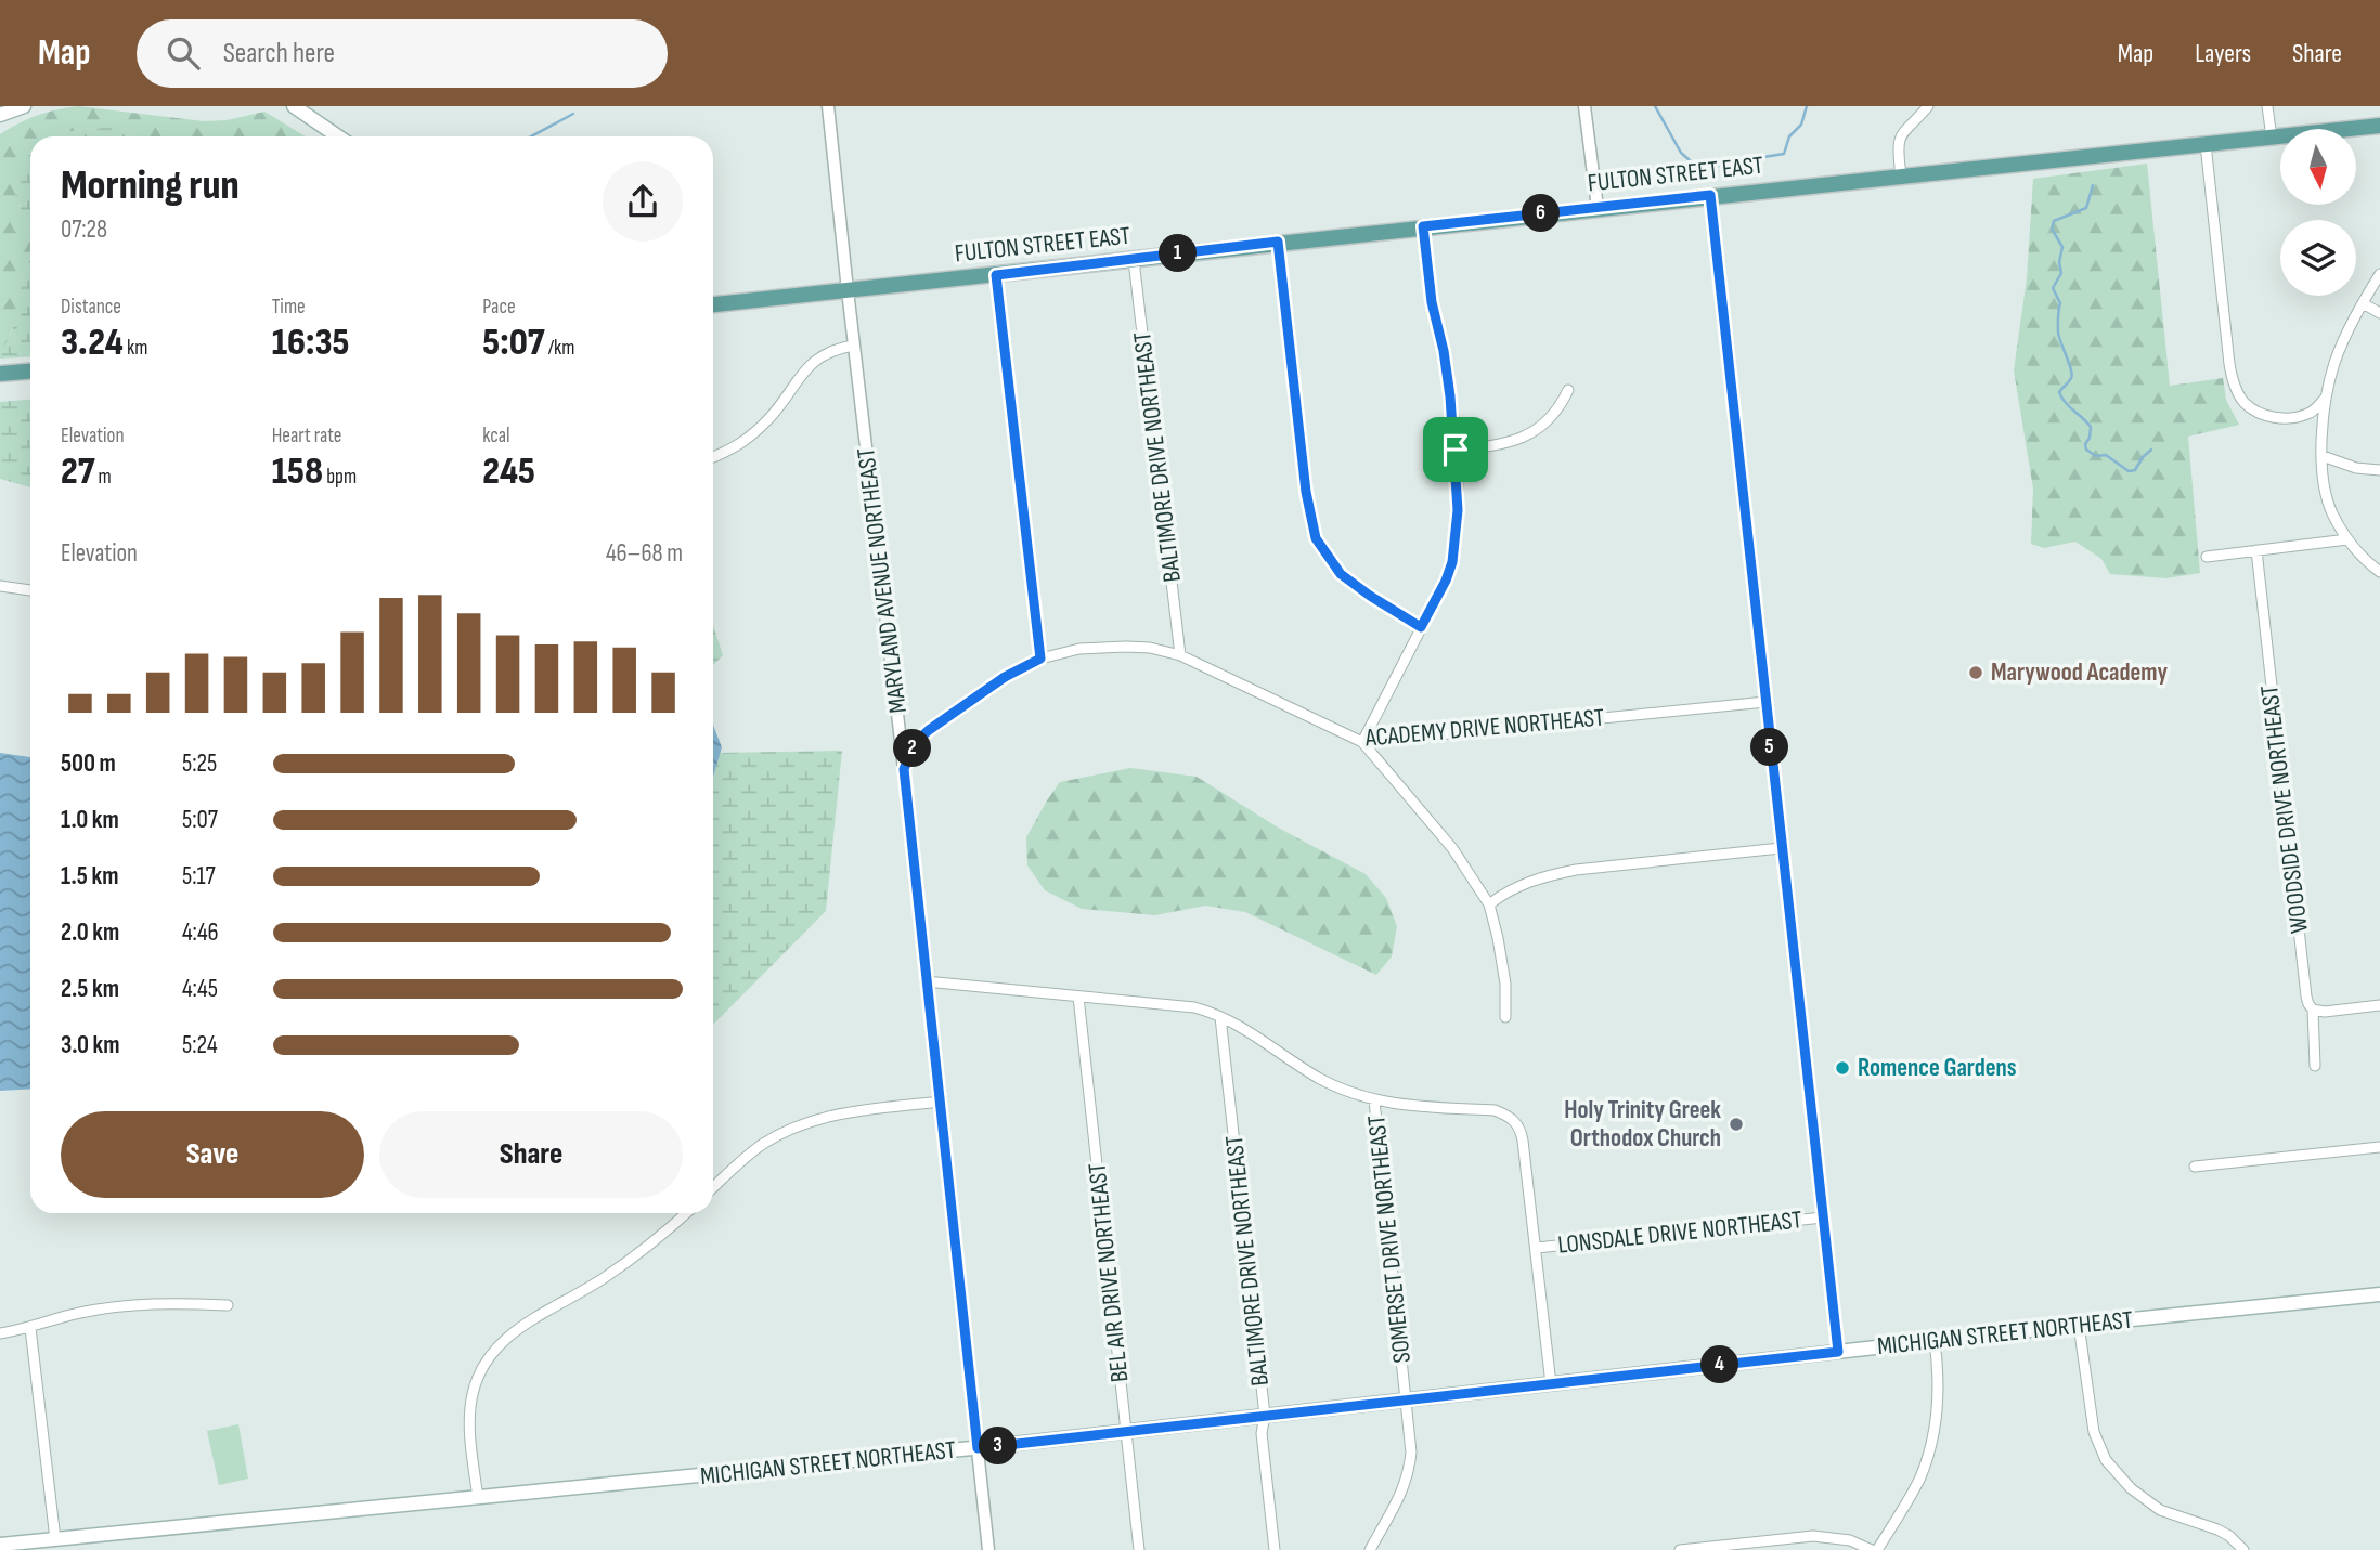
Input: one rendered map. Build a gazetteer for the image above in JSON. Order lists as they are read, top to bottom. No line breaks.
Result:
{"streets":{"main road":["FULTON STREET EAST","MICHIGAN STREET NORTHEAST"],"street":["BALTIMORE DRIVE NORTHEAST","MARYLAND AVENUE NORTHEAST","ACADEMY DRIVE NORTHEAST","WOODSIDE DRIVE NORTHEAST","LONSDALE DRIVE NORTHEAST","SOMERSET DRIVE NORTHEAST","BEL AIR DRIVE NORTHEAST"]},"crossings":[["FULTON STREET EAST","BALTIMORE DRIVE NORTHEAST"],["FULTON STREET EAST","MARYLAND AVENUE NORTHEAST"],["BALTIMORE DRIVE NORTHEAST","ACADEMY DRIVE NORTHEAST"],["BALTIMORE DRIVE NORTHEAST","MICHIGAN STREET NORTHEAST"],["MARYLAND AVENUE NORTHEAST","ACADEMY DRIVE NORTHEAST"],["MARYLAND AVENUE NORTHEAST","MICHIGAN STREET NORTHEAST"],["SOMERSET DRIVE NORTHEAST","MICHIGAN STREET NORTHEAST"],["BEL AIR DRIVE NORTHEAST","MICHIGAN STREET NORTHEAST"]],"places":["Marywood Academy","Romence Gardens","Holy Trinity Greek Orthodox Church"],"north":"bottom","page":{"header":"Map","search":"Search here","nav":["Map","Layers","Share"],"heading":["Morning run","07:28"],"pins":["6","1","5","2","4","3"],"stats":[["Distance","3.24 km"],["Time","16:35"],["Pace","5:07 /km"],["Elevation","27 m"],["Heart rate","158 bpm"],["kcal","245"]],"chart":["Elevation","46–68 m"],"list":[{"name":"500 m","note":"5:25"},{"name":"1.0 km","note":"5:07"},{"name":"1.5 km","note":"5:17"},{"name":"2.0 km","note":"4:46"},{"name":"2.5 km","note":"4:45"},{"name":"3.0 km","note":"5:24"}],"buttons":["Save","Share"]}}
